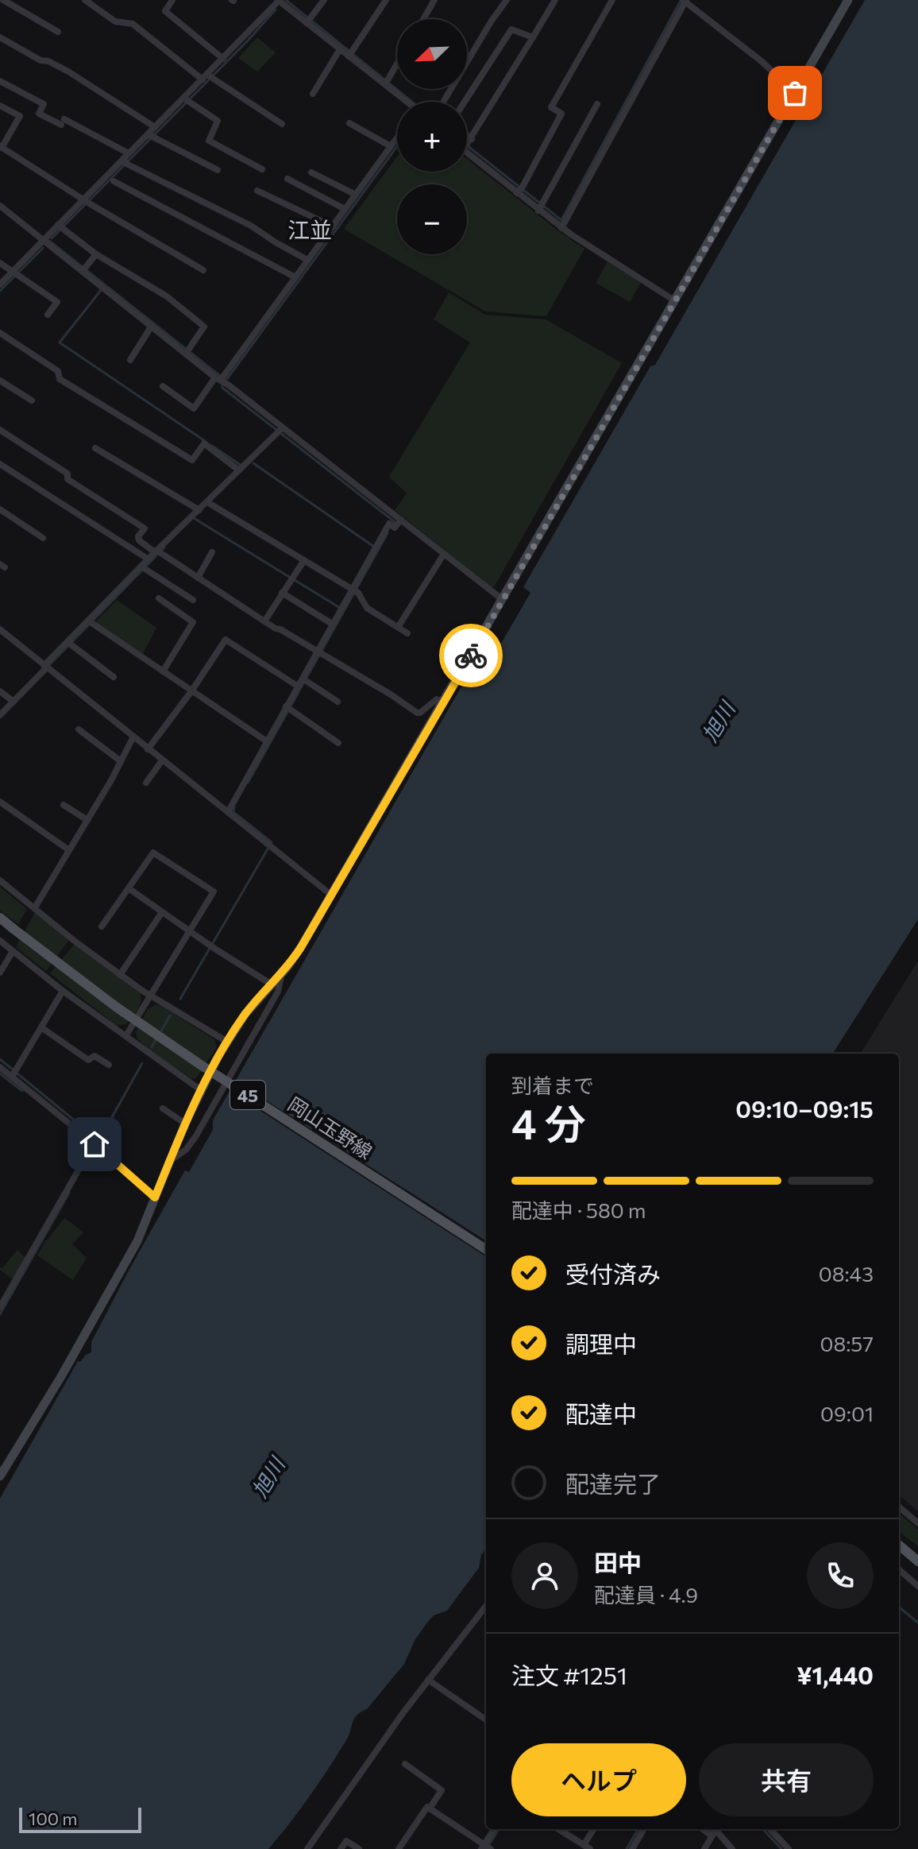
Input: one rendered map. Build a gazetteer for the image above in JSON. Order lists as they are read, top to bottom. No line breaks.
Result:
{"streets":{"main road":["45","岡山玉野線"]},"districts":["江並"],"water":["旭川"],"scale_bar":"100 m","north":"bottom left","page":{"map_buttons":["+","−"],"heading":["4 分","到着まで","09:10–09:15"],"panel":["田中","配達員 · 4.9","注文 #1251","¥1,440"],"bar":"配達中 · 580 m","list":[["受付済み","08:43"],["調理中","08:57"],["配達中","09:01"],"配達完了"],"buttons":["ヘルプ","共有"],"scale":"100 m"}}
